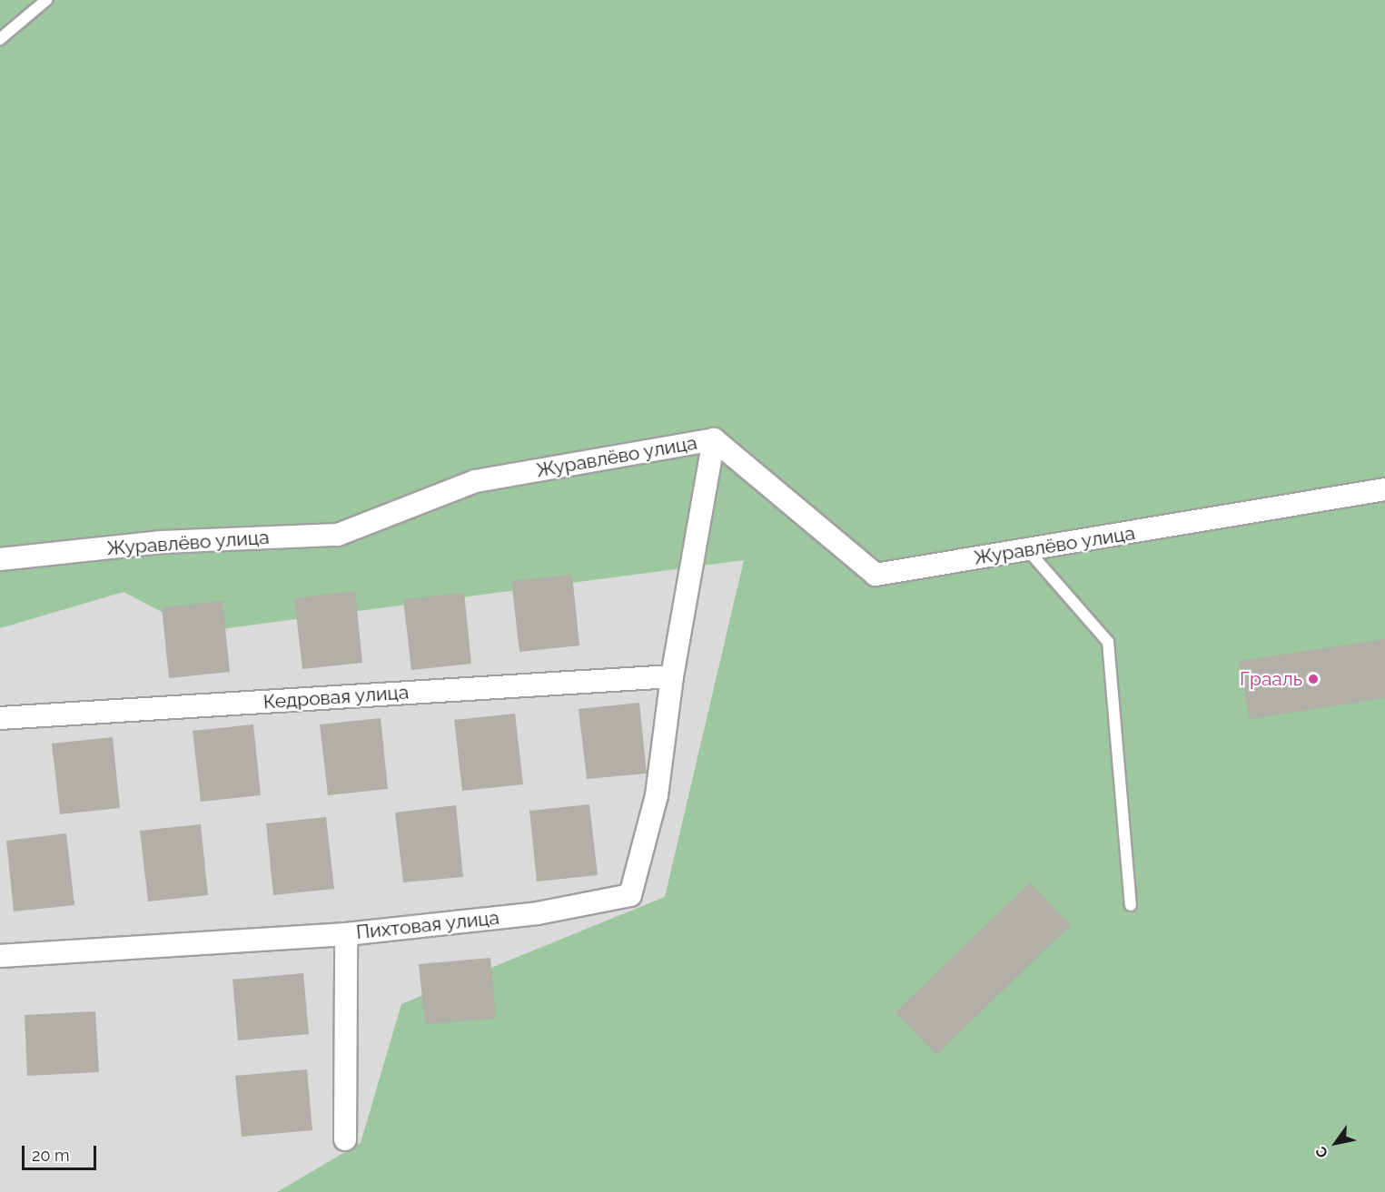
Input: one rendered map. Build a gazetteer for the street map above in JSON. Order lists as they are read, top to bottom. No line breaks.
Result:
{"streets":{"street":["Журавлёво улица","Кедровая улица","Пихтовая улица"]},"crossings":[["Кедровая улица","Пихтовая улица"]],"places":["Грааль"],"scale_bar":"20 m","north":"bottom left"}
